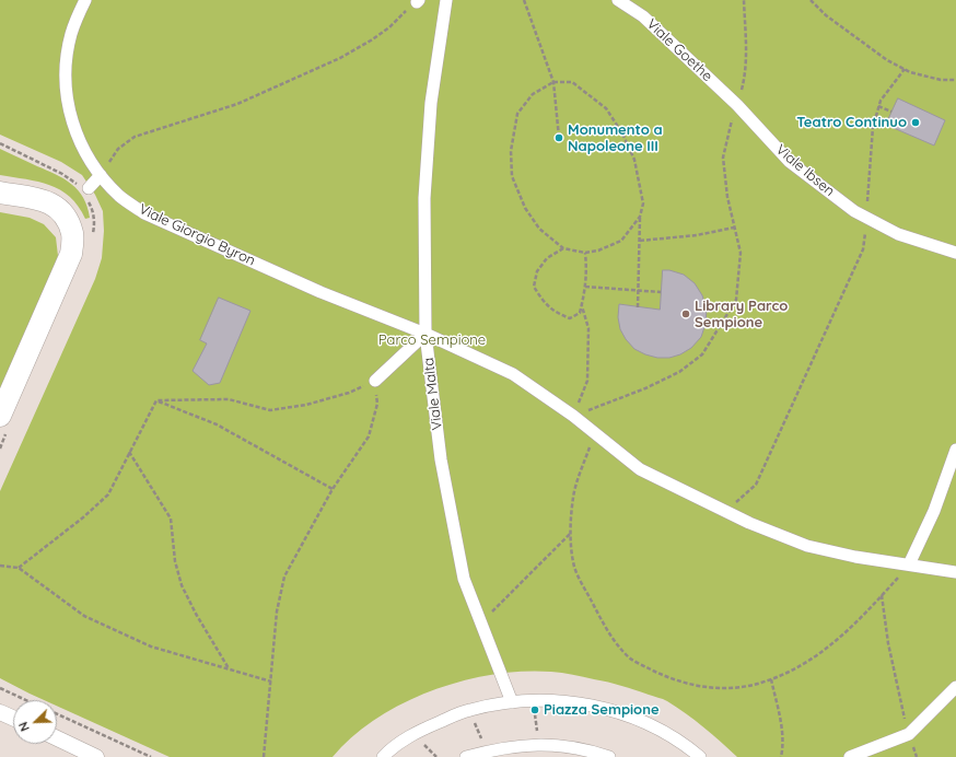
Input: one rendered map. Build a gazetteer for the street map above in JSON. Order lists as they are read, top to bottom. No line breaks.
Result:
{"streets":{"street":["Viale Goethe","Viale Ibsen","Viale Giorgio Byron","Viale Malta"]},"crossings":[["Viale Goethe","Viale Ibsen"],["Viale Giorgio Byron","Viale Malta"]],"parks":["Parco Sempione"],"places":["Teatro Continuo","Monumento a Napoleone III","Library Parco Sempione","Piazza Sempione"],"north":"bottom left"}
